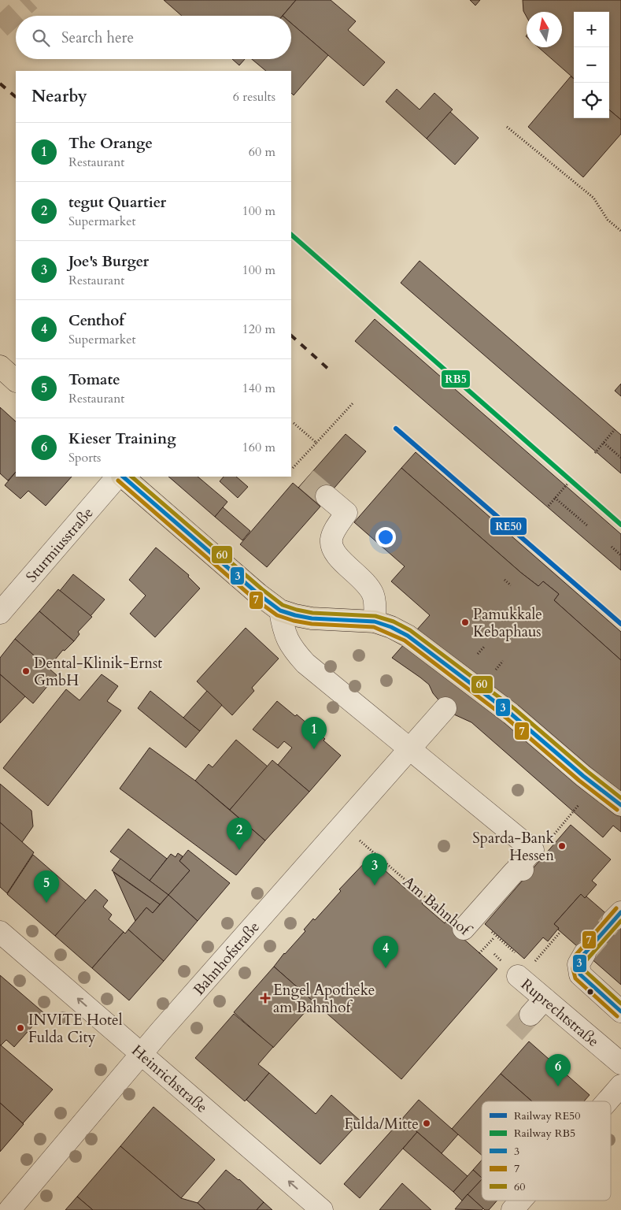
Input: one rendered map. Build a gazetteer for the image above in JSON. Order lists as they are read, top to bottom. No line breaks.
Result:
{"streets":{"street":["Sturmiusstraße","Bahnhofstraße","Ruprechtstraße","Heinrichstraße"],"path":["Am Bahnhof"]},"crossings":[["Am Bahnhof","Bahnhofstraße"],["Bahnhofstraße","Heinrichstraße"]],"one_way":["Heinrichstraße"],"places":{"other":["Pamukkale Kebaphaus","Dental-Klinik-Ernst GmbH","Sparda-Bank Hessen","INVITE Hotel Fulda City","Fulda/Mitte"],"health":["Engel Apotheke am Bahnhof"]},"lines":["rail line RB5","rail line RE50","transit line 3","transit line 60","transit line 7"],"legend":["Railway RE50","Railway RB5","3","7","60"],"north":"top","page":{"map_buttons":["+","−"],"search":"Search here","heading":["Nearby","6 results"],"list":[{"mark":"1","name":"The Orange","note":"Restaurant","value":"60 m"},{"mark":"2","name":"tegut Quartier","note":"Supermarket","value":"100 m"},{"mark":"3","name":"Joe's Burger","note":"Restaurant","value":"100 m"},{"mark":"4","name":"Centhof","note":"Supermarket","value":"120 m"},{"mark":"5","name":"Tomate","note":"Restaurant","value":"140 m"},{"mark":"6","name":"Kieser Training","note":"Sports","value":"160 m"}],"pins":["1","2","3","5","4","6"]}}
